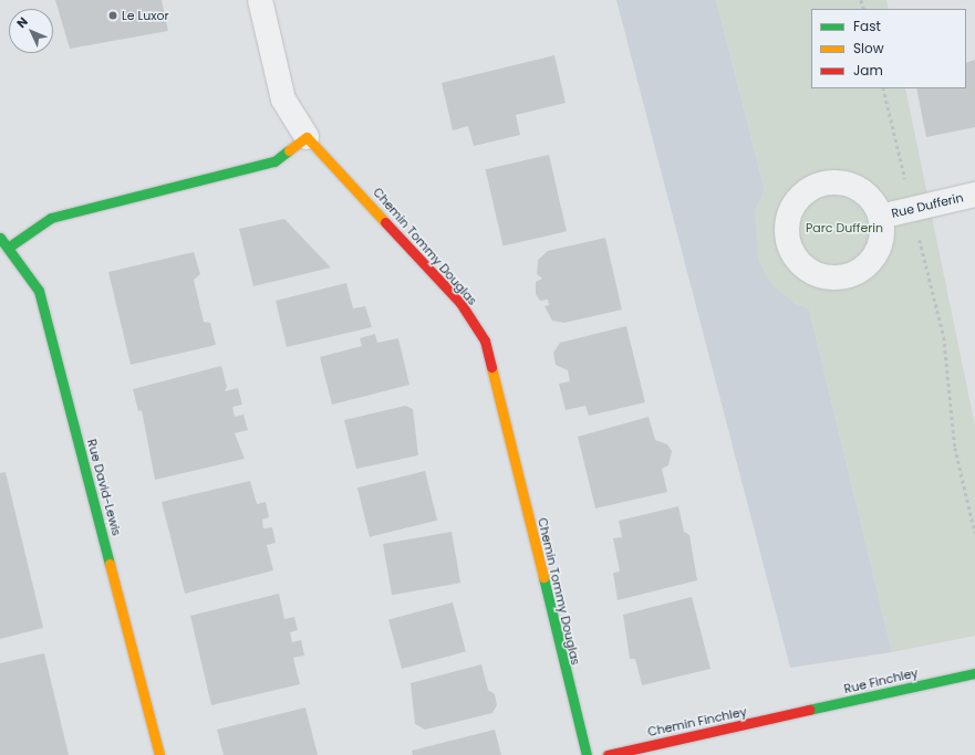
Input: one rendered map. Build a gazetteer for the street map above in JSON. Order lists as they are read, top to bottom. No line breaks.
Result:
{"streets":{"street":["Rue Dufferin","Chemin Tommy Douglas","Rue David-Lewis","Rue Finchley","Chemin Finchley"]},"crossings":[["Rue Finchley","Chemin Finchley"]],"parks":["Parc Dufferin"],"places":["Le Luxor"],"legend":["Fast","Slow","Jam"],"north":"top left"}
